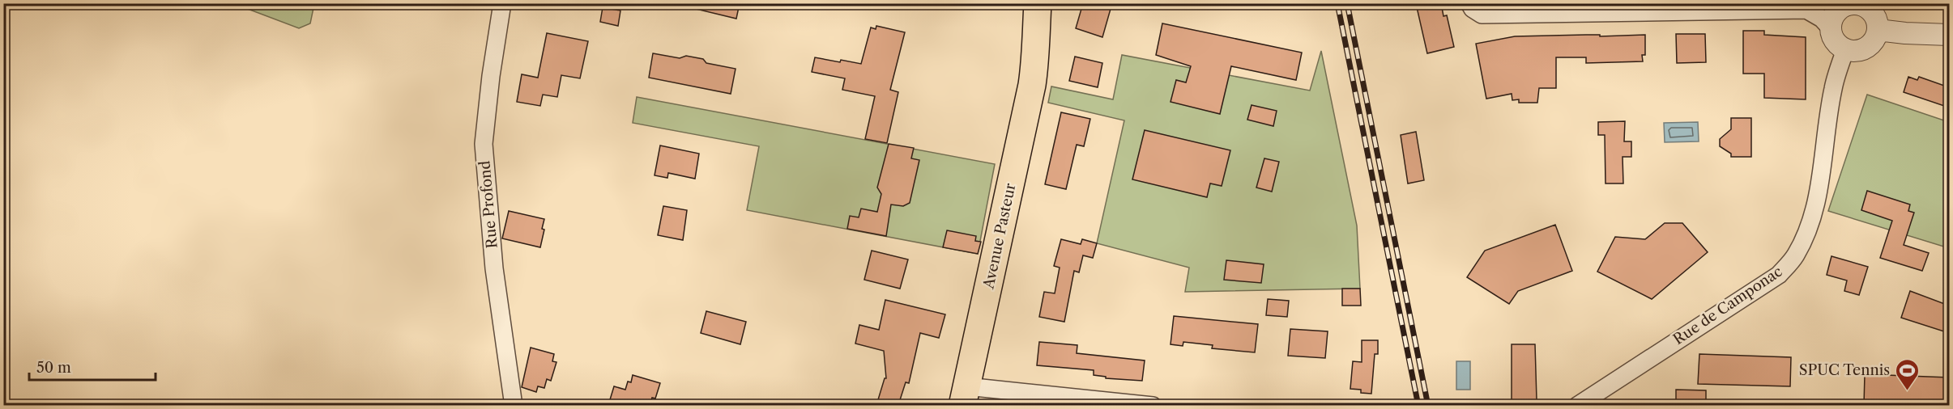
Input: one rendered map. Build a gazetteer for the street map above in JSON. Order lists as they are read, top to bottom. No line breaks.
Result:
{"streets":{"main road":["Avenue Pasteur"],"street":["Rue Profond","Rue de Camponac"]},"places":{"sports":["SPUC Tennis"]},"scale_bar":"50 m"}
